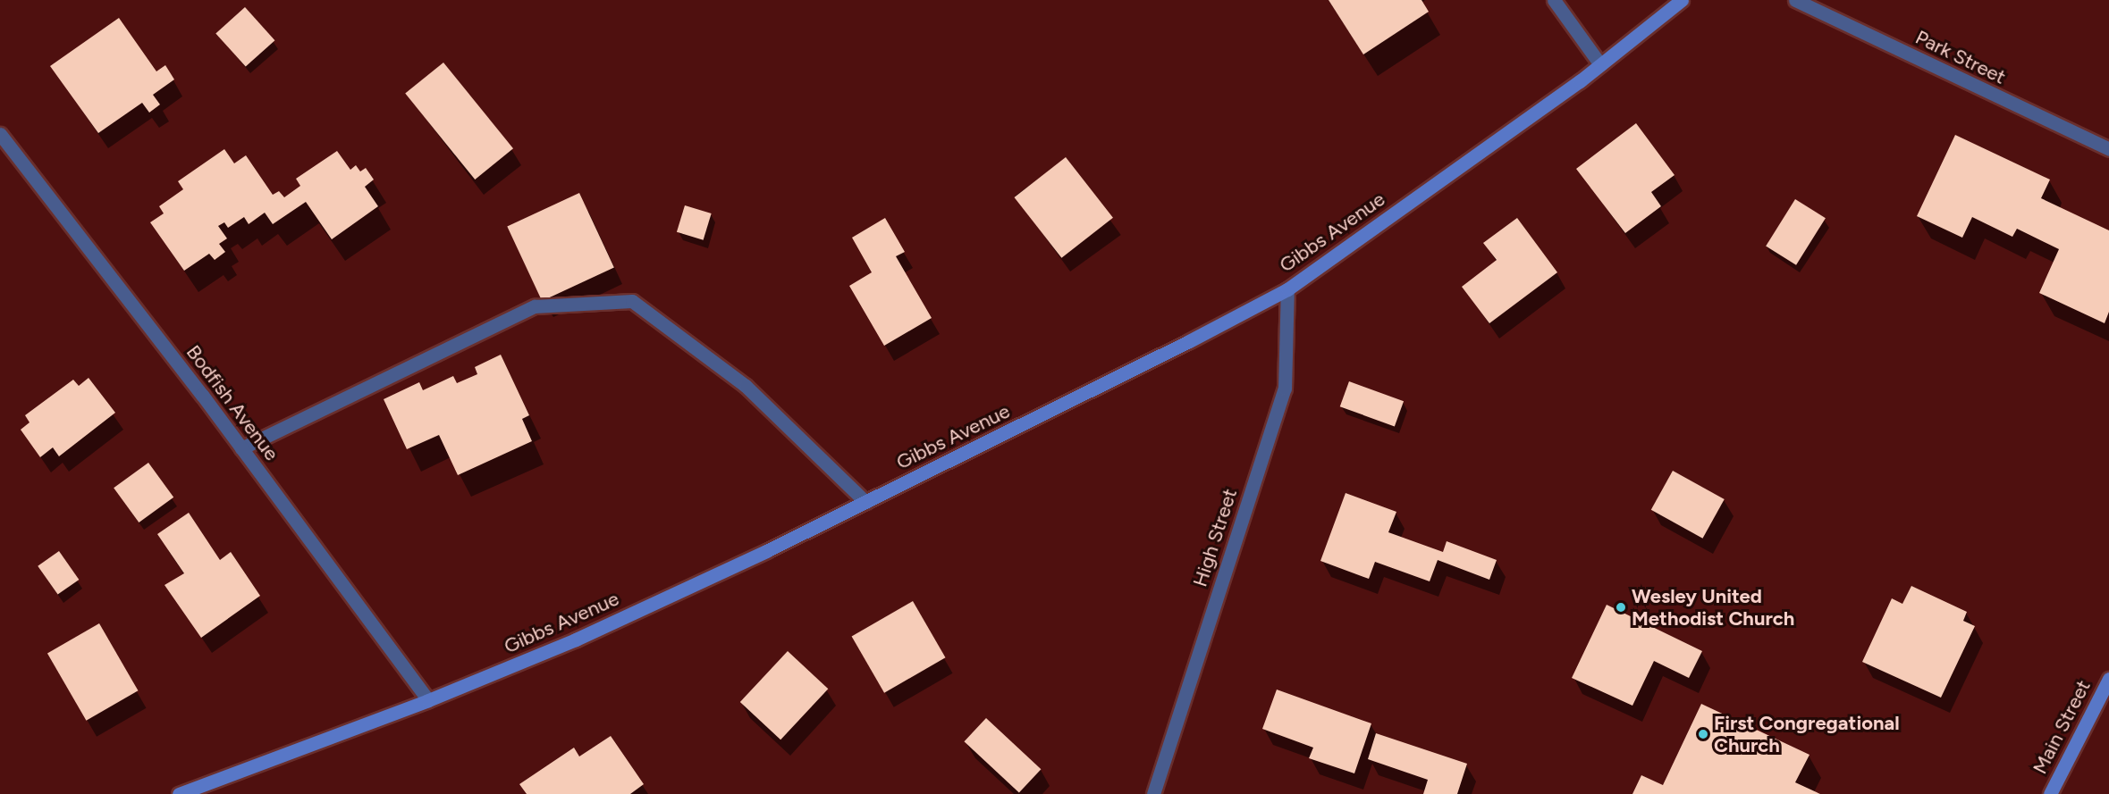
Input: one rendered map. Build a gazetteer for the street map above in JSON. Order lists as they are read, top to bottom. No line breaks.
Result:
{"streets":{"main road":["Gibbs Avenue","Main Street"],"street":["Park Street","Bodfish Avenue","High Street"]},"crossings":[["Gibbs Avenue","Bodfish Avenue"],["Gibbs Avenue","High Street"]],"places":["Wesley United Methodist Church","First Congregational Church"]}
